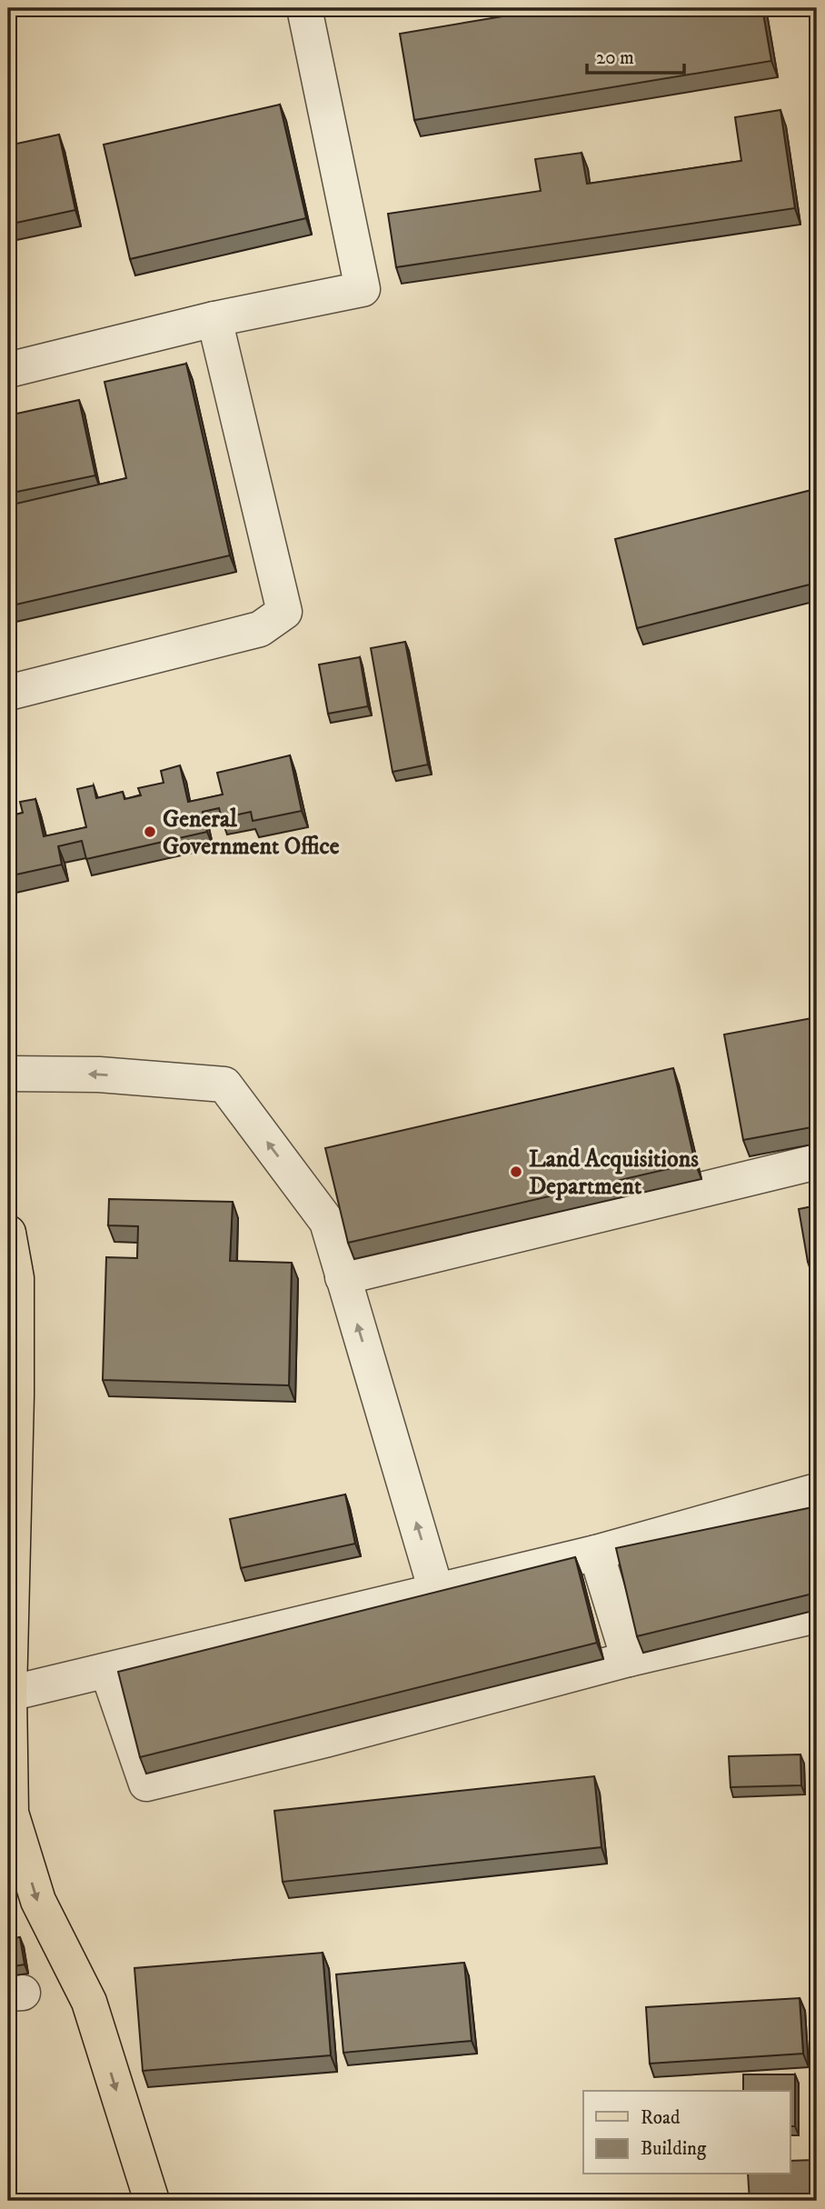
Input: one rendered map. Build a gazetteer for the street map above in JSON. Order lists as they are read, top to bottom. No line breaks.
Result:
{"places":["General Government Office","Land Acquisitions Department"],"legend":["Road","Building"],"scale_bar":"20 m"}
